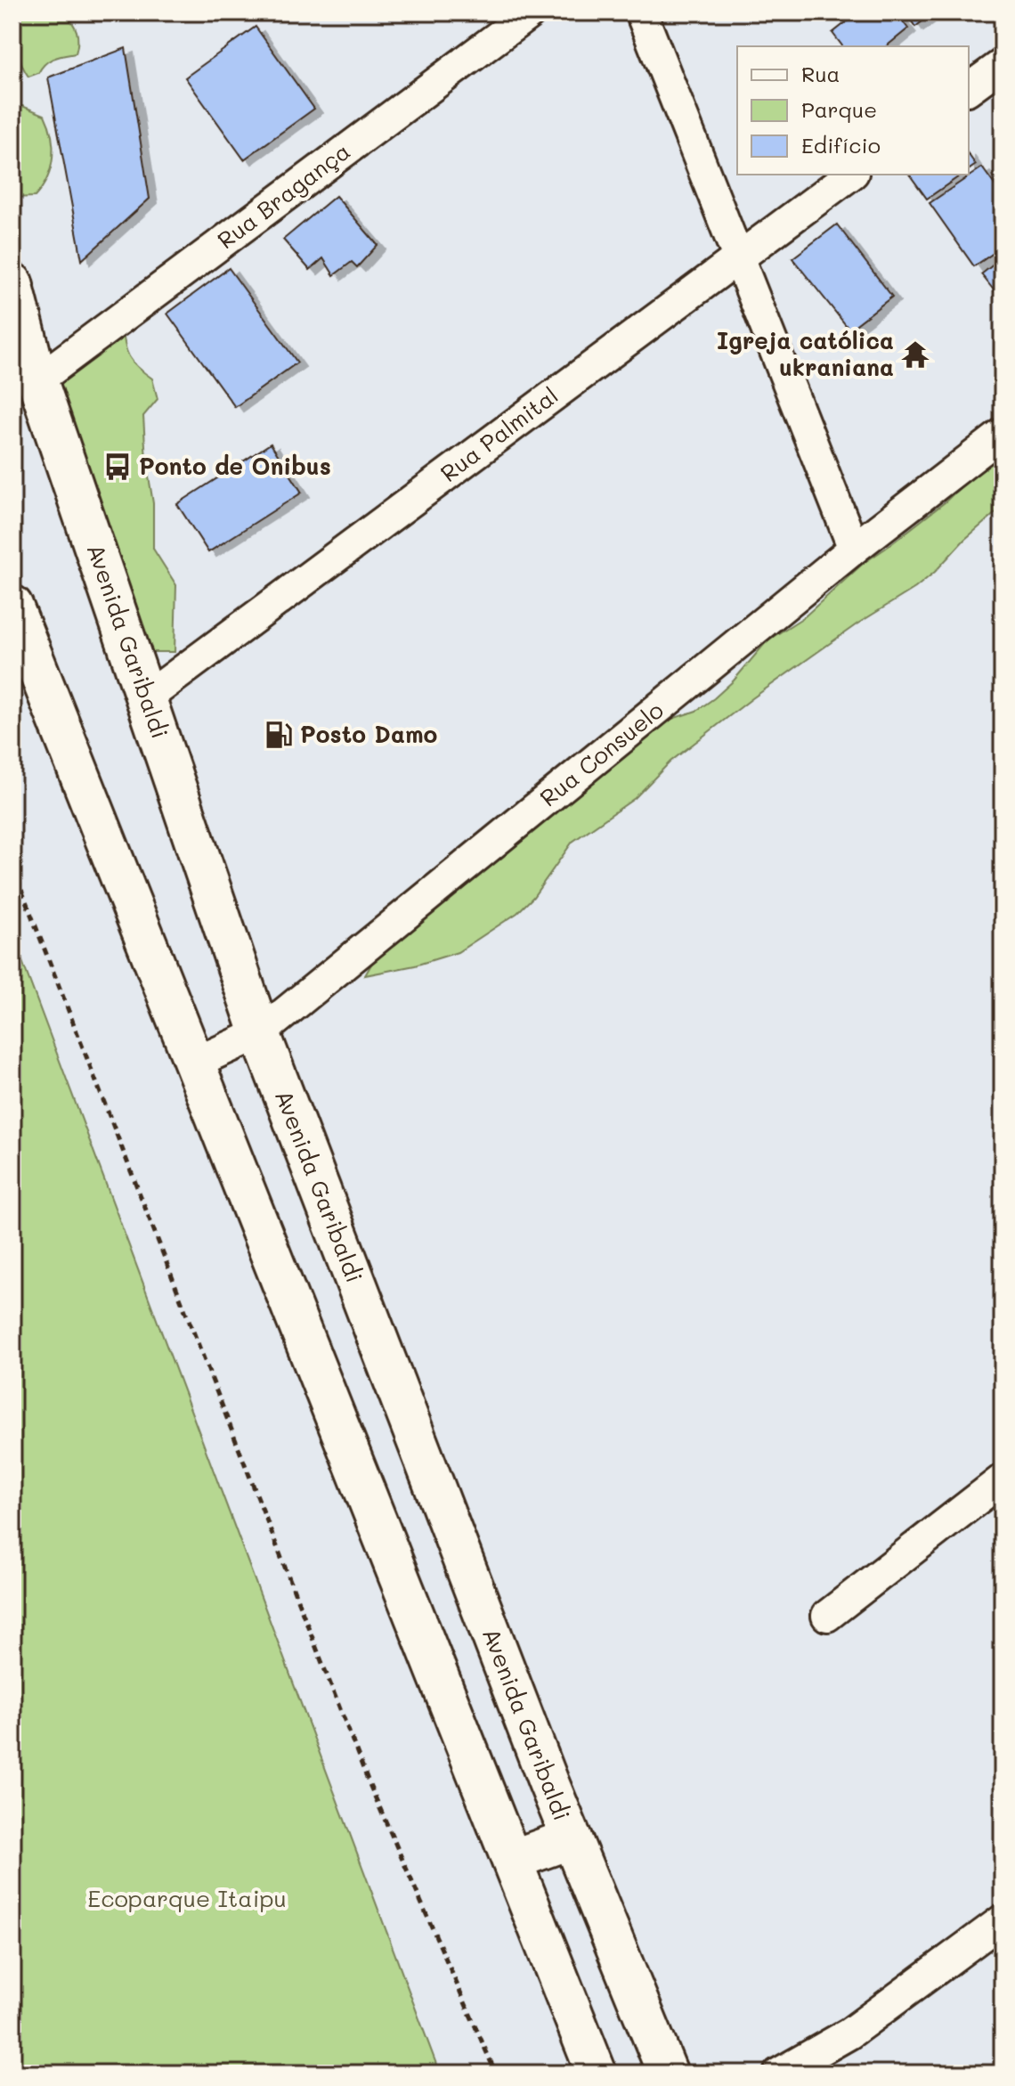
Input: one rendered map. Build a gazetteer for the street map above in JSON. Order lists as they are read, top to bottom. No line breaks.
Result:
{"streets":{"main road":["Avenida Garibaldi"],"street":["Rua Bragança","Rua Palmital","Rua Consuelo"]},"crossings":[["Rua Bragança","Avenida Garibaldi"],["Rua Palmital","Avenida Garibaldi"],["Avenida Garibaldi","Rua Consuelo"]],"parks":["Ecoparque Itaipu"],"places":{"temple":["Igreja católica ukraniana"],"bus stop":["Ponto de Onibus"],"fuel station":["Posto Damo"]},"legend":["Rua","Parque","Edifício"]}
